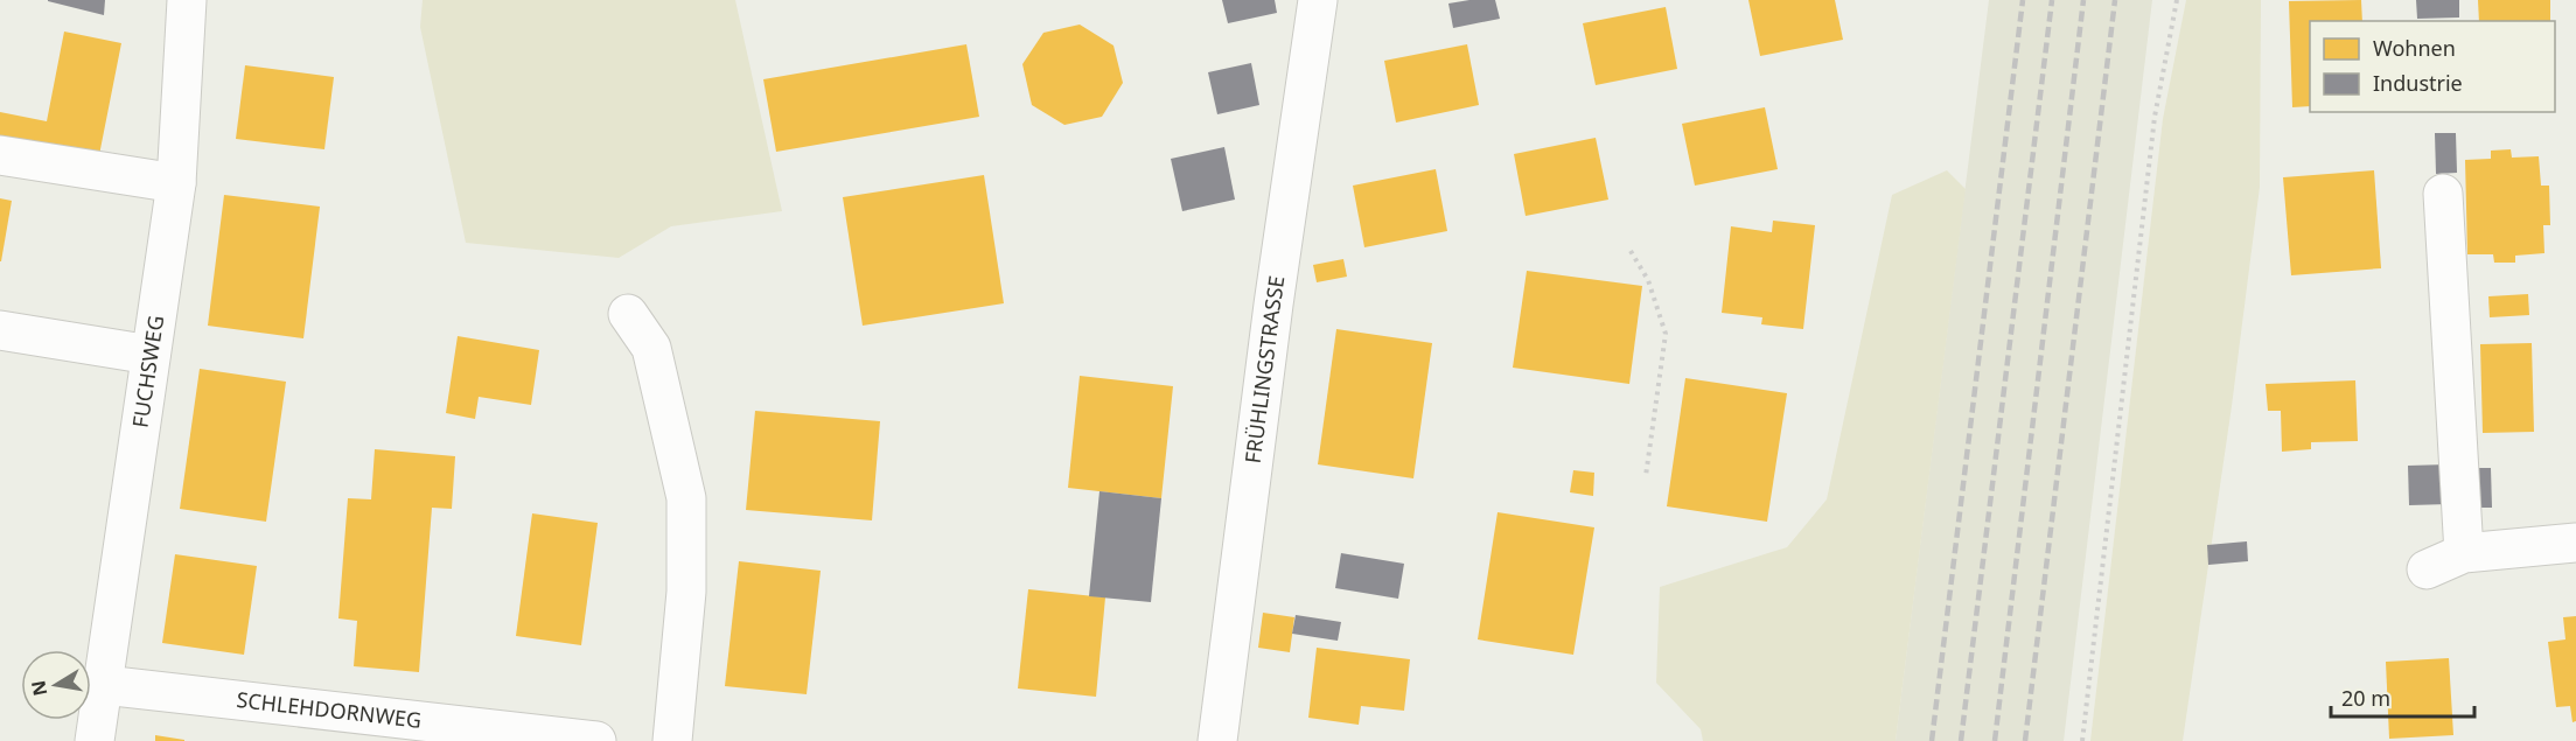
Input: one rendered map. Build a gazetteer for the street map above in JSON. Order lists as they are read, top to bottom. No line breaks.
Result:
{"streets":{"street":["FRÜHLINGSTRASSE","FUCHSWEG","SCHLEHDORNWEG"]},"crossings":[["FUCHSWEG","SCHLEHDORNWEG"]],"legend":["Wohnen","Industrie"],"scale_bar":"20 m","north":"left"}
